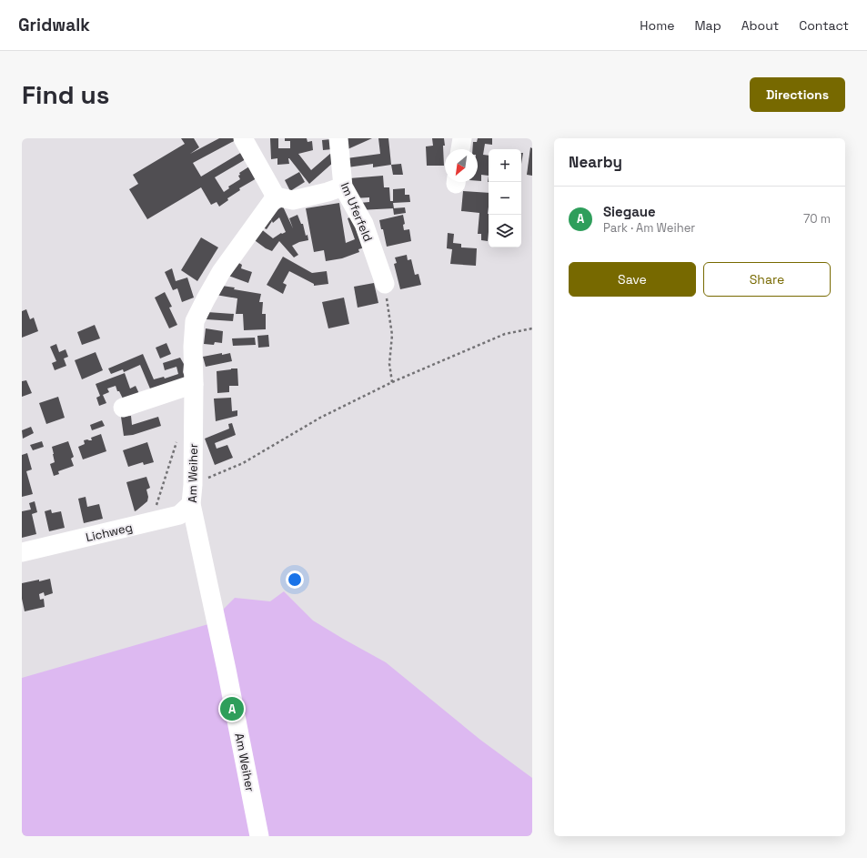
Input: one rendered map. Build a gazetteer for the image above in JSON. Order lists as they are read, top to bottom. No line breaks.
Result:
{"streets":{"street":["Im Uferfeld","Am Weiher","Lichweg"]},"crossings":[["Am Weiher","Lichweg"]],"north":"bottom left","page":{"header":"Gridwalk","nav":["Home","Map","About","Contact"],"buttons":["Directions",["Save","Share"]],"title":"Find us","heading":"Nearby","map_buttons":["+","−"],"list":[{"mark":"A","name":"Siegaue","note":"Park · Am Weiher","value":"70 m"}],"pins":"A"}}
